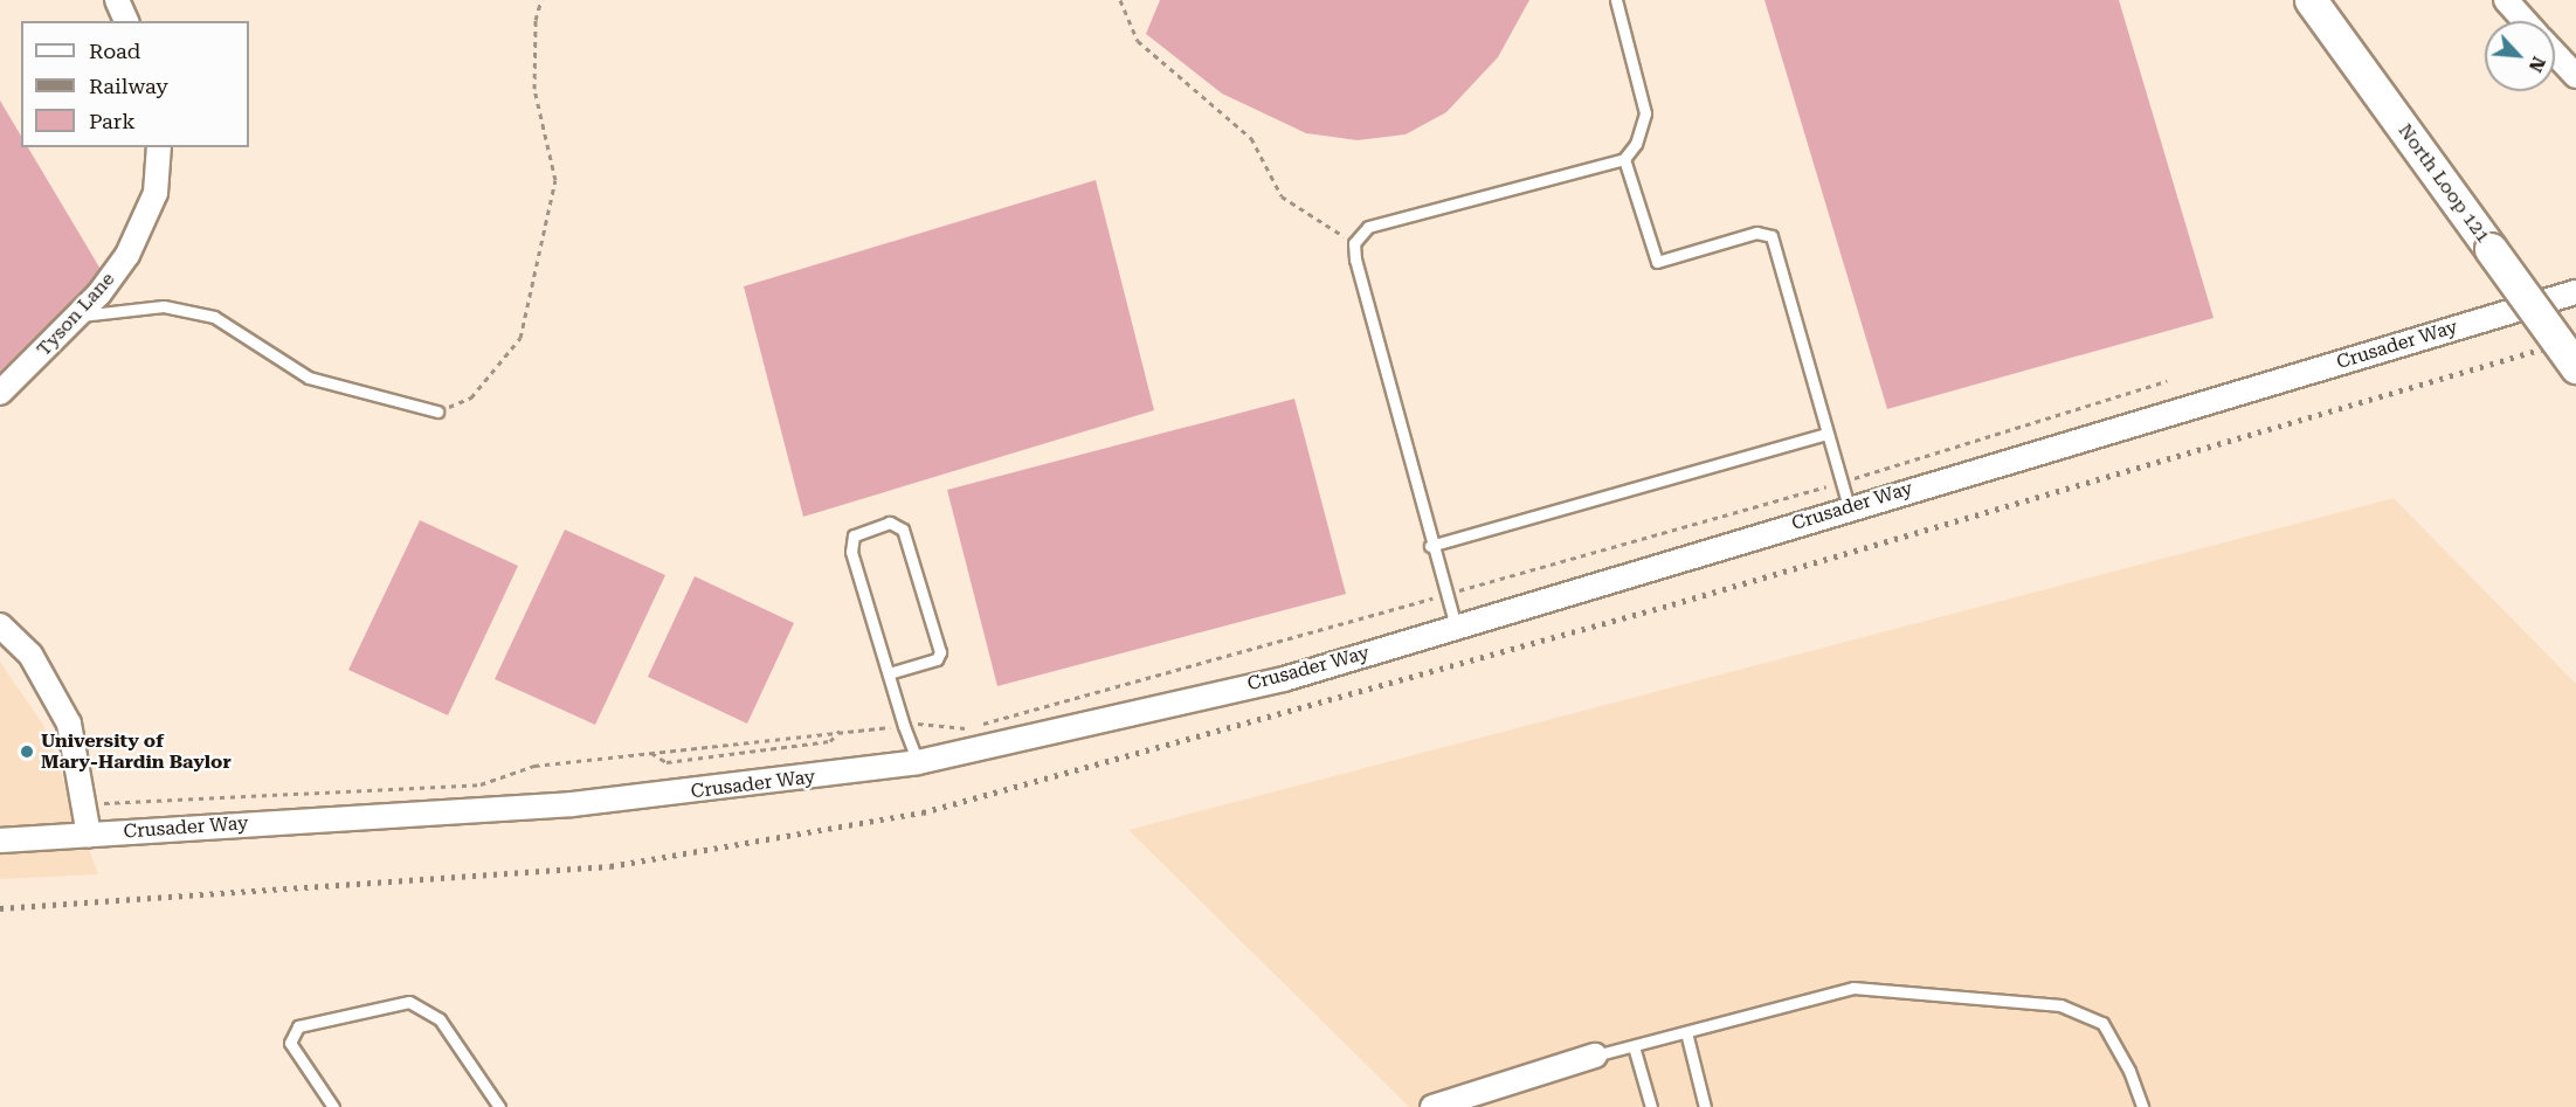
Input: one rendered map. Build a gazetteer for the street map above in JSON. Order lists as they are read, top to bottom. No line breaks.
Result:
{"streets":{"main road":["North Loop 121"],"street":["Tyson Lane","Crusader Way"]},"places":["University of Mary-Hardin Baylor"],"legend":["Road","Railway","Park"],"north":"bottom right"}
